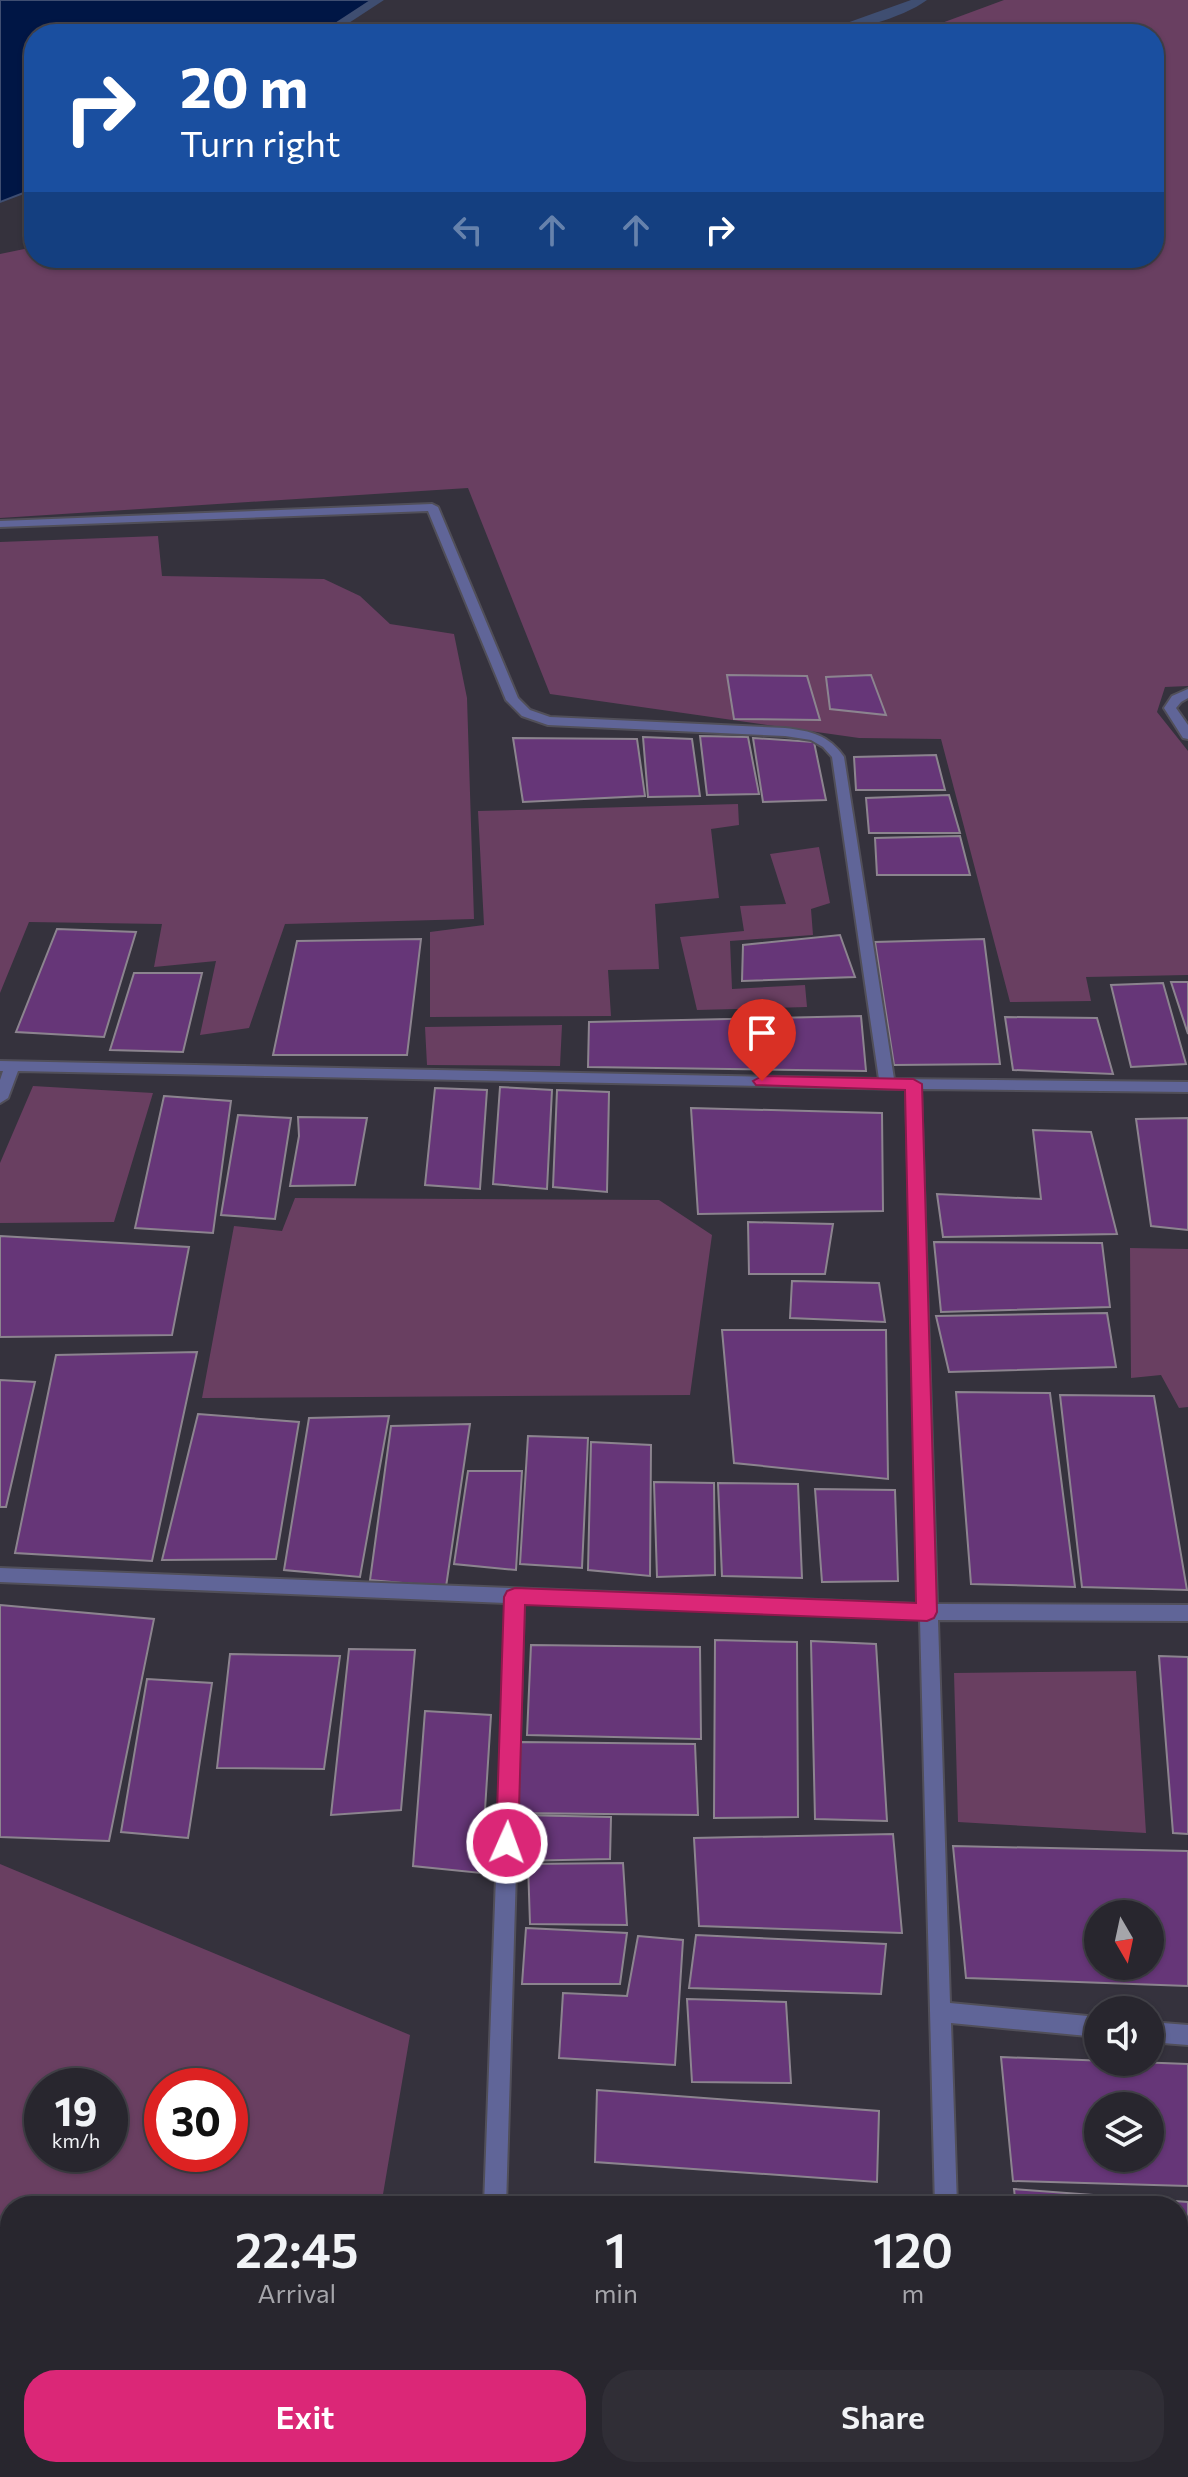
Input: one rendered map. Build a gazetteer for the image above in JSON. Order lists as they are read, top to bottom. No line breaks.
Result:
{"north":"bottom","page":{"turn":["20 m","Turn right"],"speed":"19 km/h","limit":"30","eta":["22:45","Arrival","1","min","120","m"],"buttons":["Exit","Share"]}}
